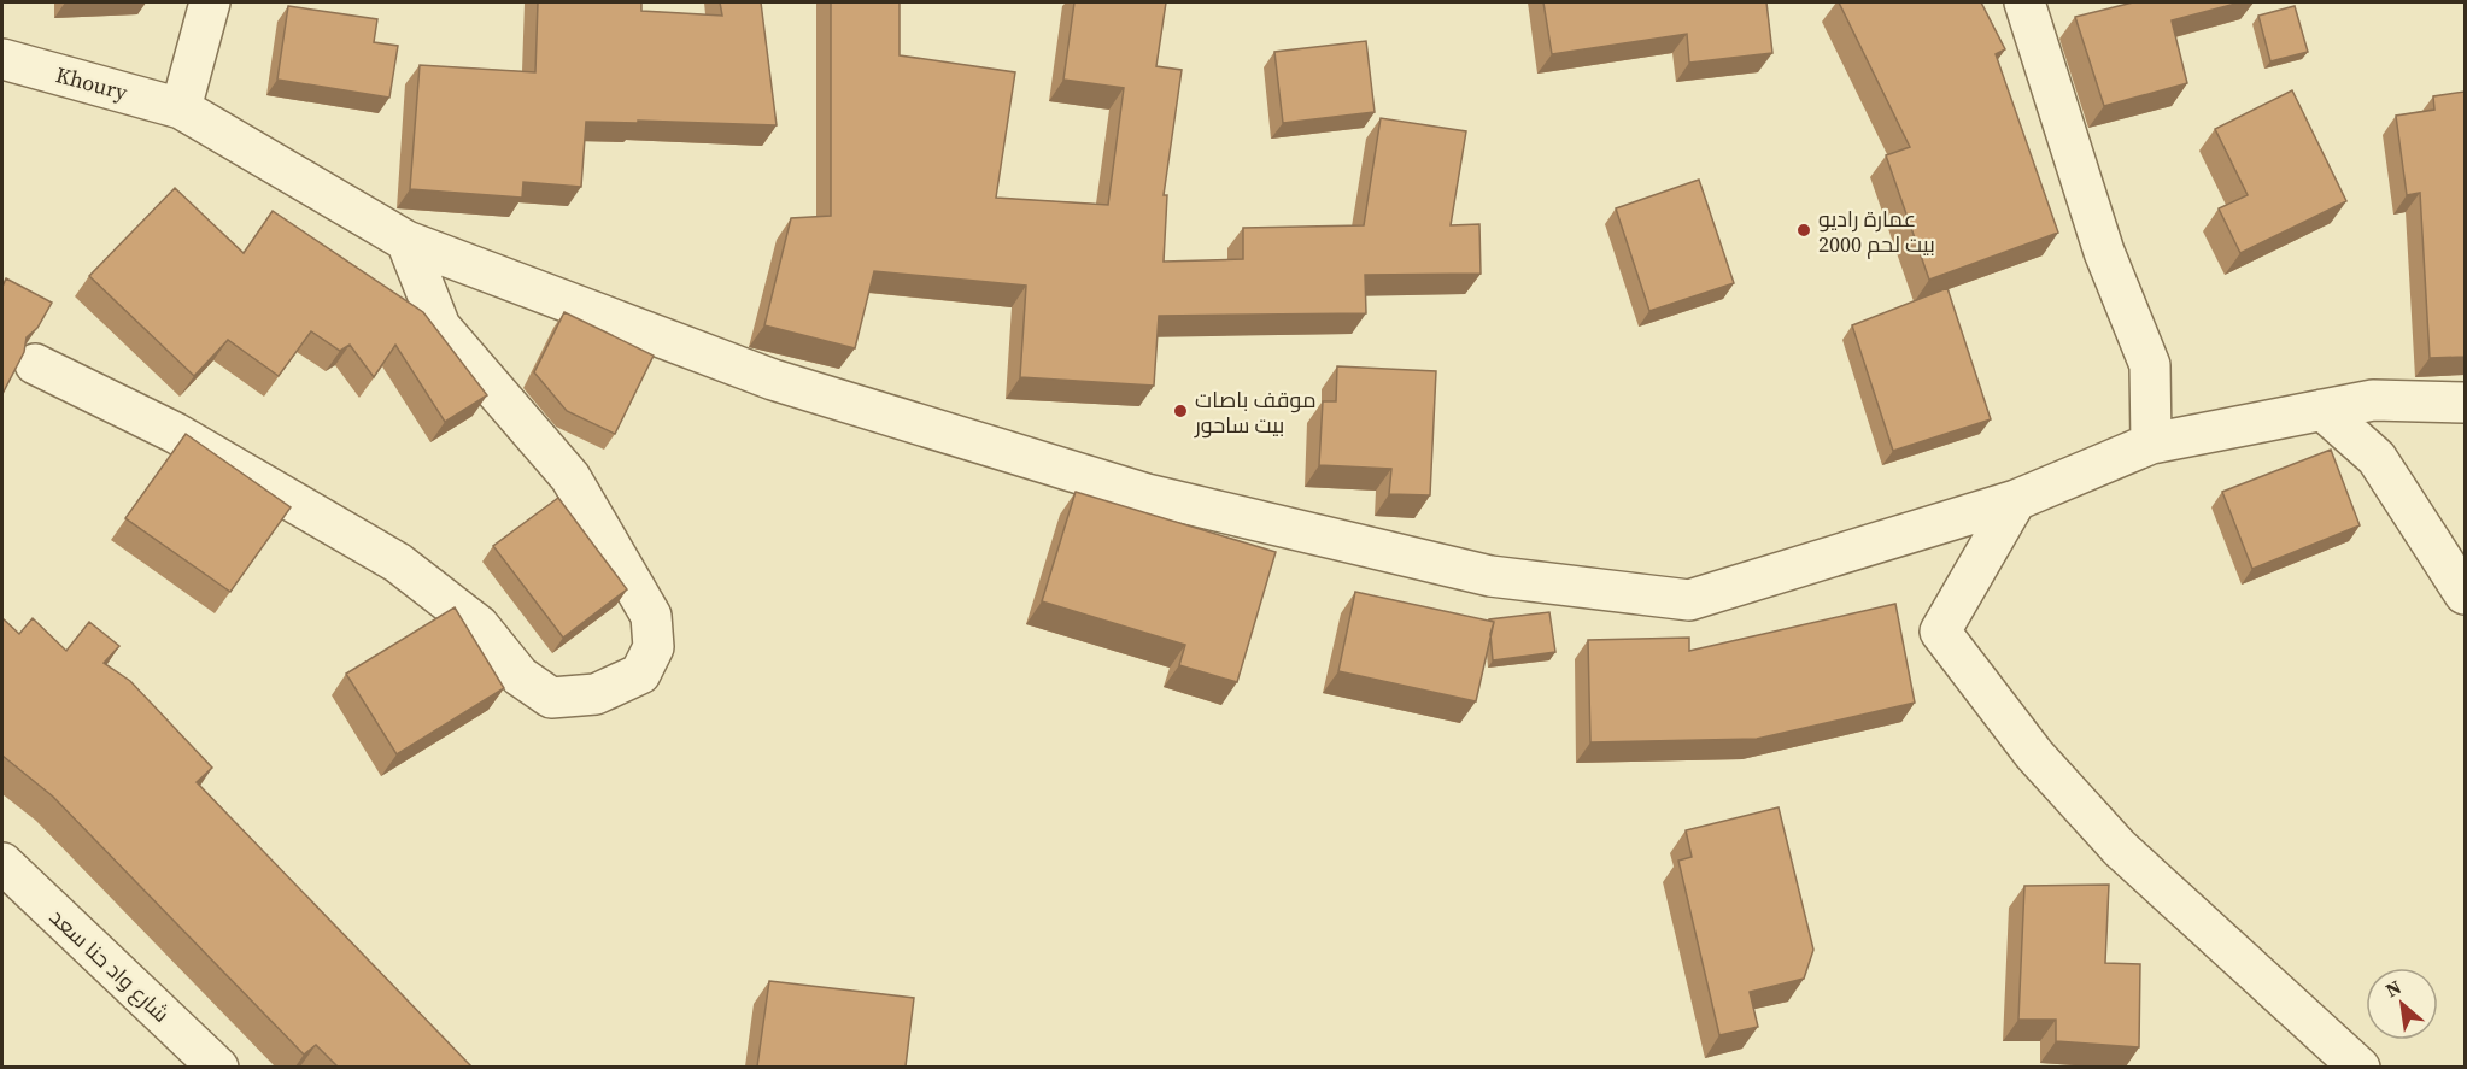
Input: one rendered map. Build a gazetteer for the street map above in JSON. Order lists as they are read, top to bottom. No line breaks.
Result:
{"streets":{"street":["Khoury","شارع واد حنا سعد"]},"places":["عمارة راديو بيت لحم 2000","موقف باصات بيت ساحور"],"north":"top left"}
